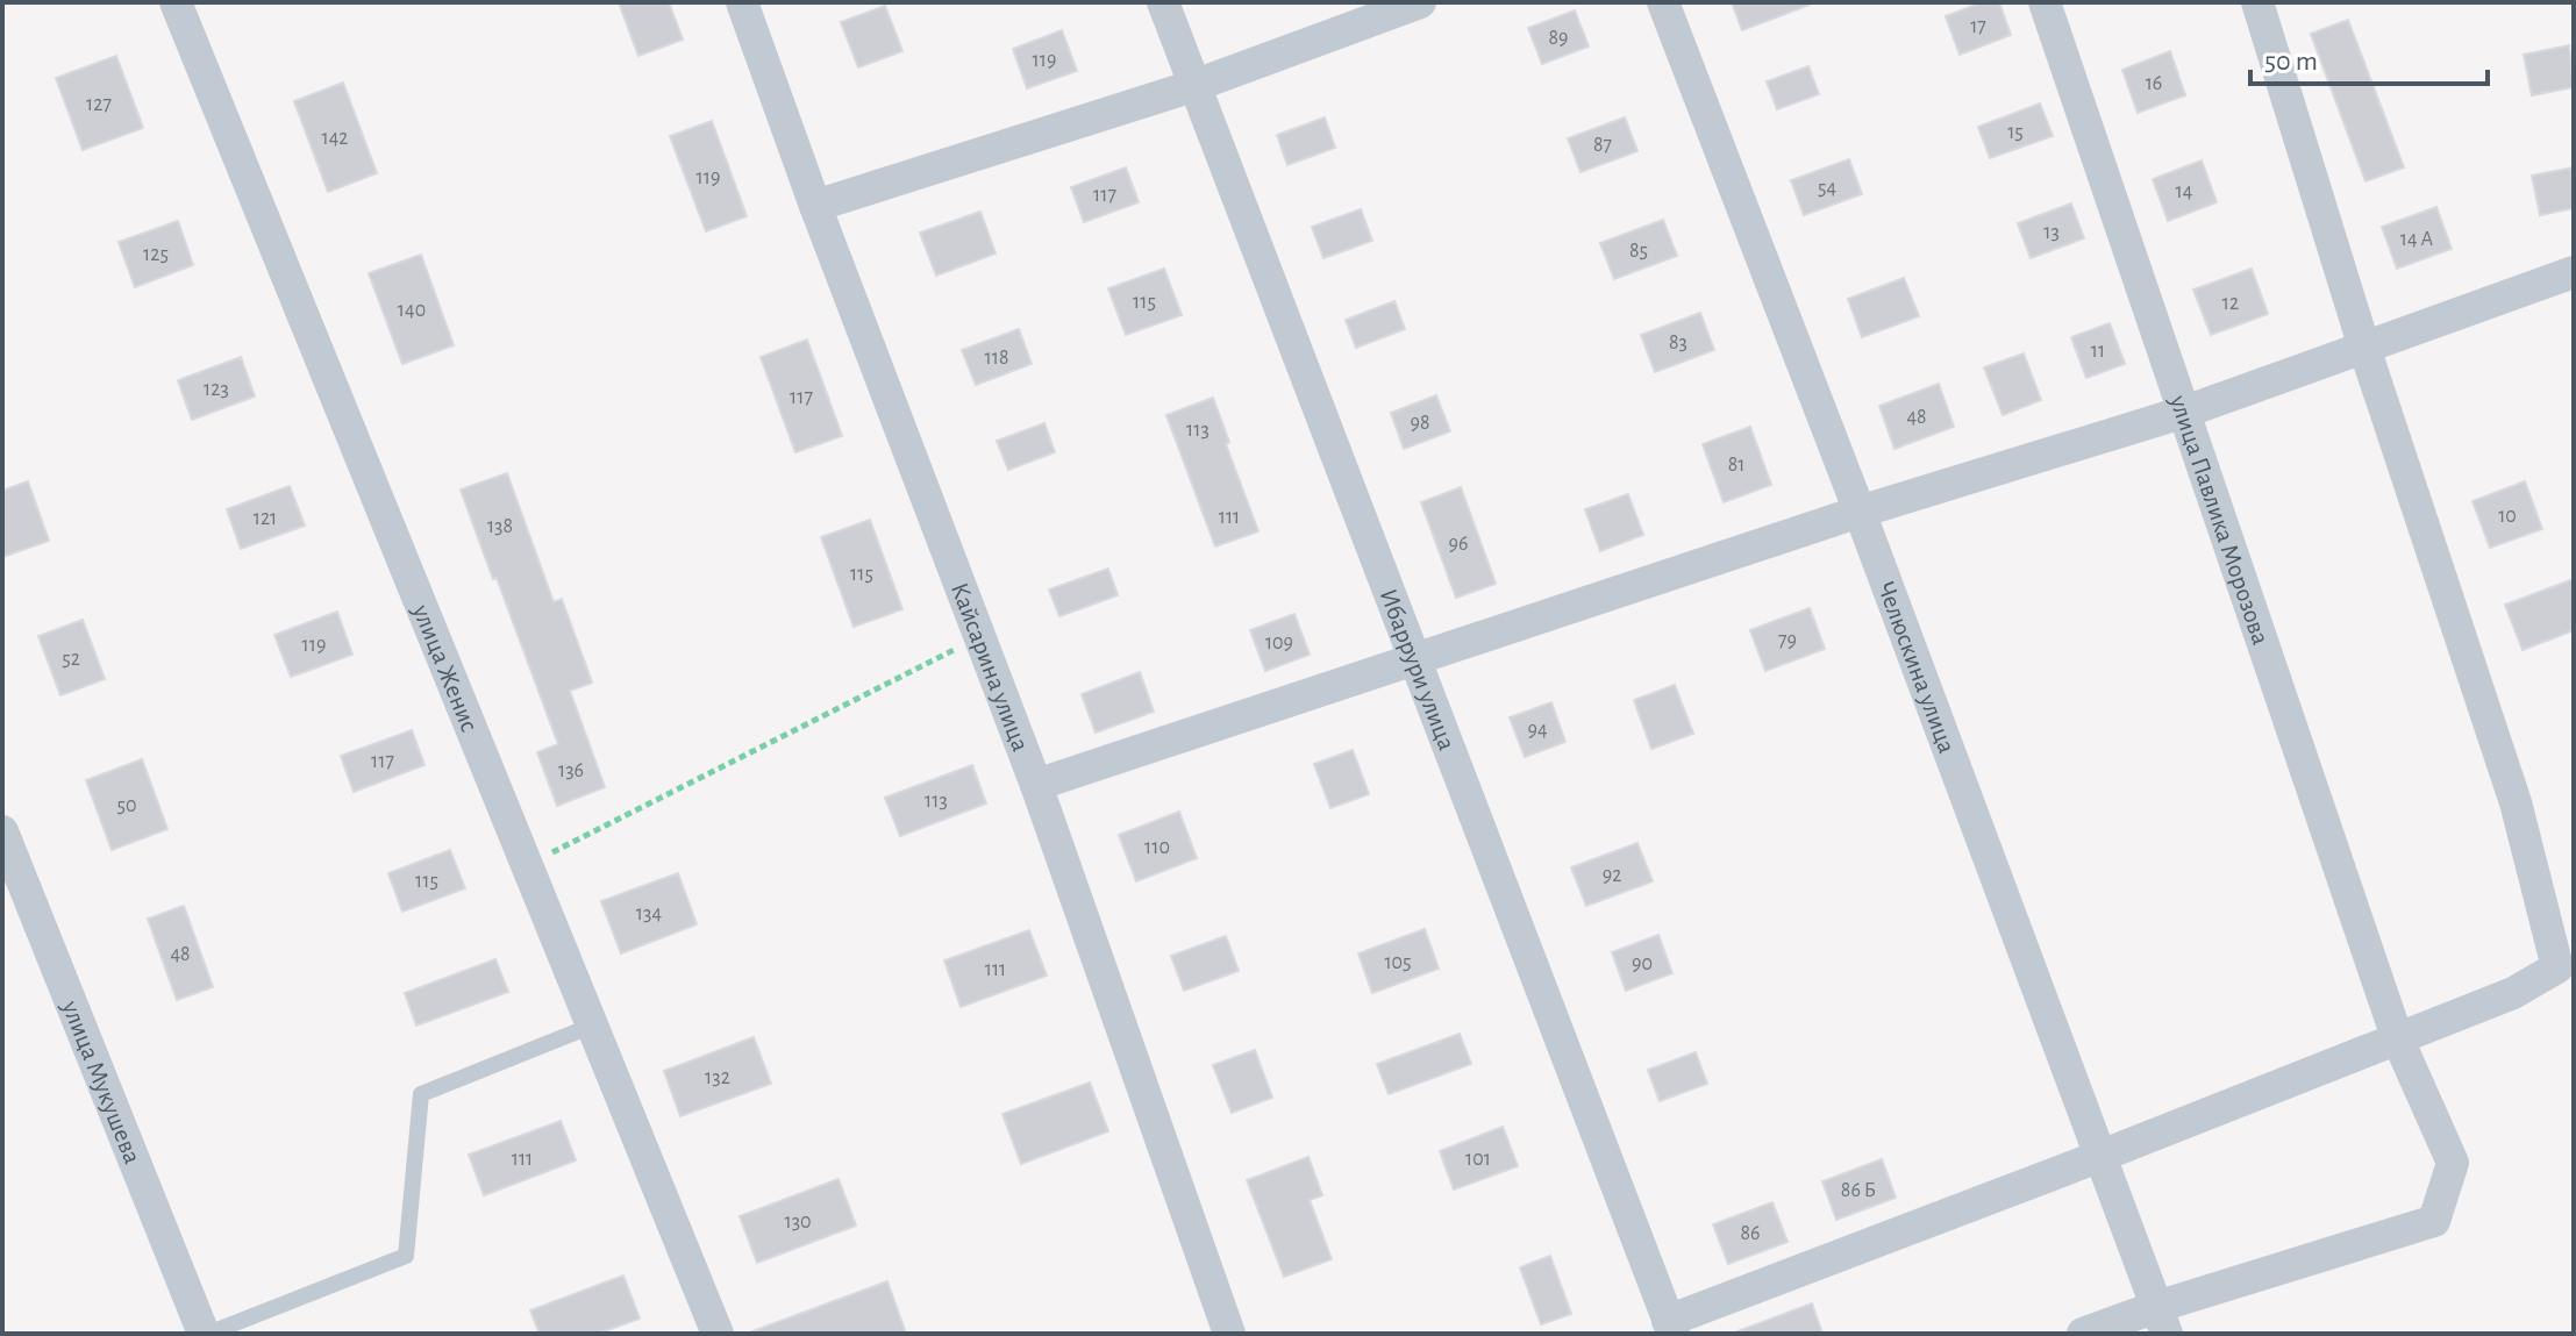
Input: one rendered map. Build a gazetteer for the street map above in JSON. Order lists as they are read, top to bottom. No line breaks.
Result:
{"streets":{"street":["улица Павлика Морозова","Кайсарина улица","Челюскина улица","улица Женис","Ибаррури улица","улица Мукушева"]},"crossings":[["улица Павлика Морозова","Челюскина улица"]],"house_numbers":["17","89","119","16","127","15","142","87","119","54","14","117","13","14 А","85","125","115","12","140","83","11","118","123","117","48","98","113","81","10","111","121","138","96","115","79","109","119","52","94","117","136","113","50","110","92","115","134","48","105","90","111","132","111","101","86 Б","130","86"],"scale_bar":"50 m"}
